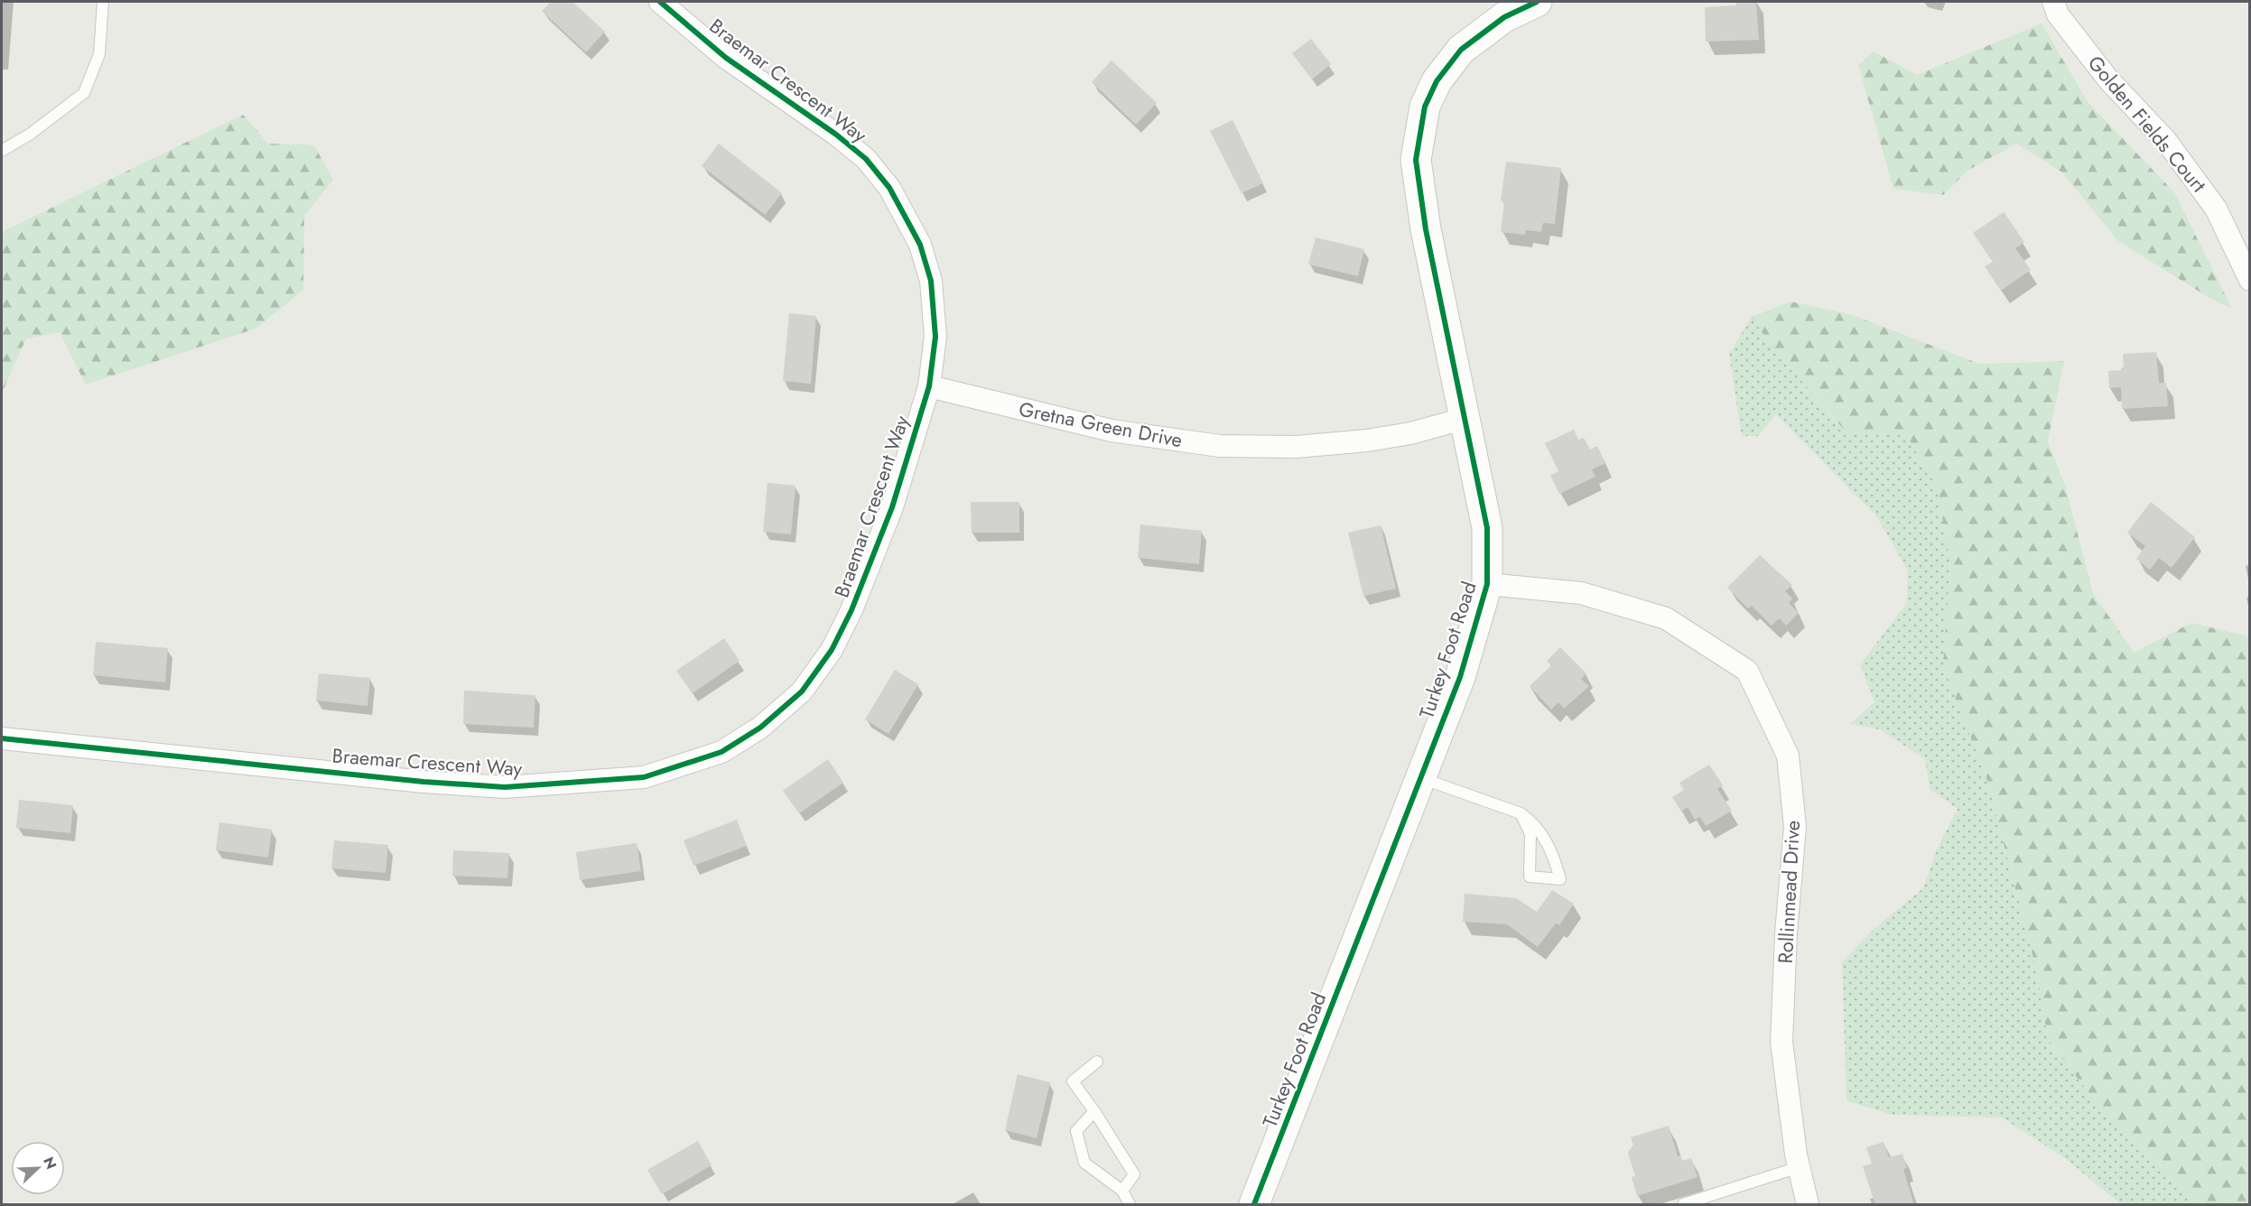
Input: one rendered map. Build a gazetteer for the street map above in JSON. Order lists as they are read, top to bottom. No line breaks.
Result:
{"streets":{"street":["Braemar Crescent Way","Golden Fields Court","Gretna Green Drive","Turkey Foot Road","Rollinmead Drive"]},"crossings":[["Braemar Crescent Way","Gretna Green Drive"],["Gretna Green Drive","Turkey Foot Road"],["Turkey Foot Road","Rollinmead Drive"]],"north":"top right"}
